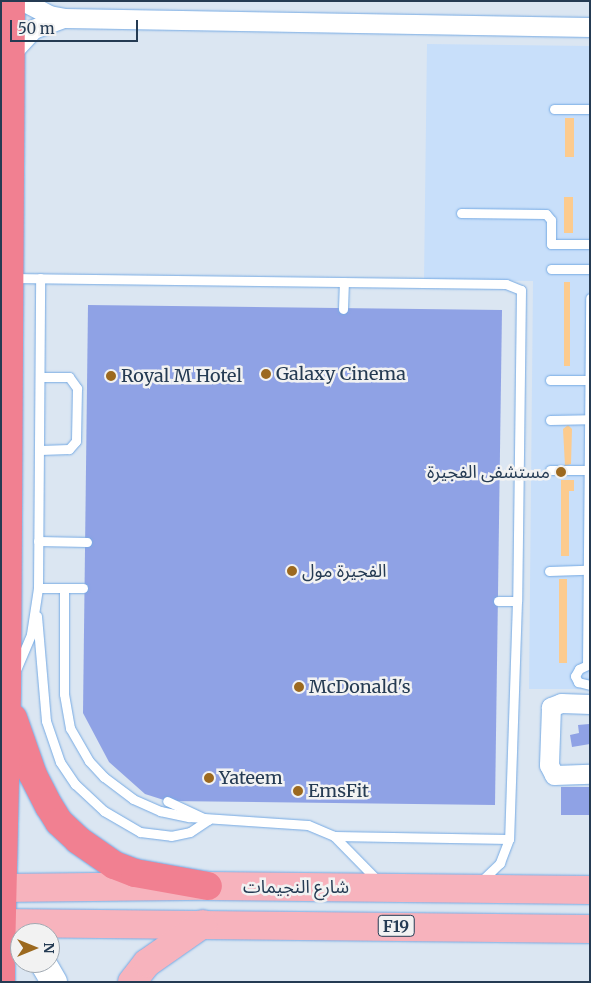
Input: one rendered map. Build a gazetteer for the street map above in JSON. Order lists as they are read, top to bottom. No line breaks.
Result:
{"streets":{"main road":["شارع النجيمات","F19"]},"places":["Galaxy Cinema","Royal M Hotel","مستشفى الفجيرة","الفجيرة مول","McDonald's","Yateem","EmsFit"],"scale_bar":"50 m","north":"right"}
